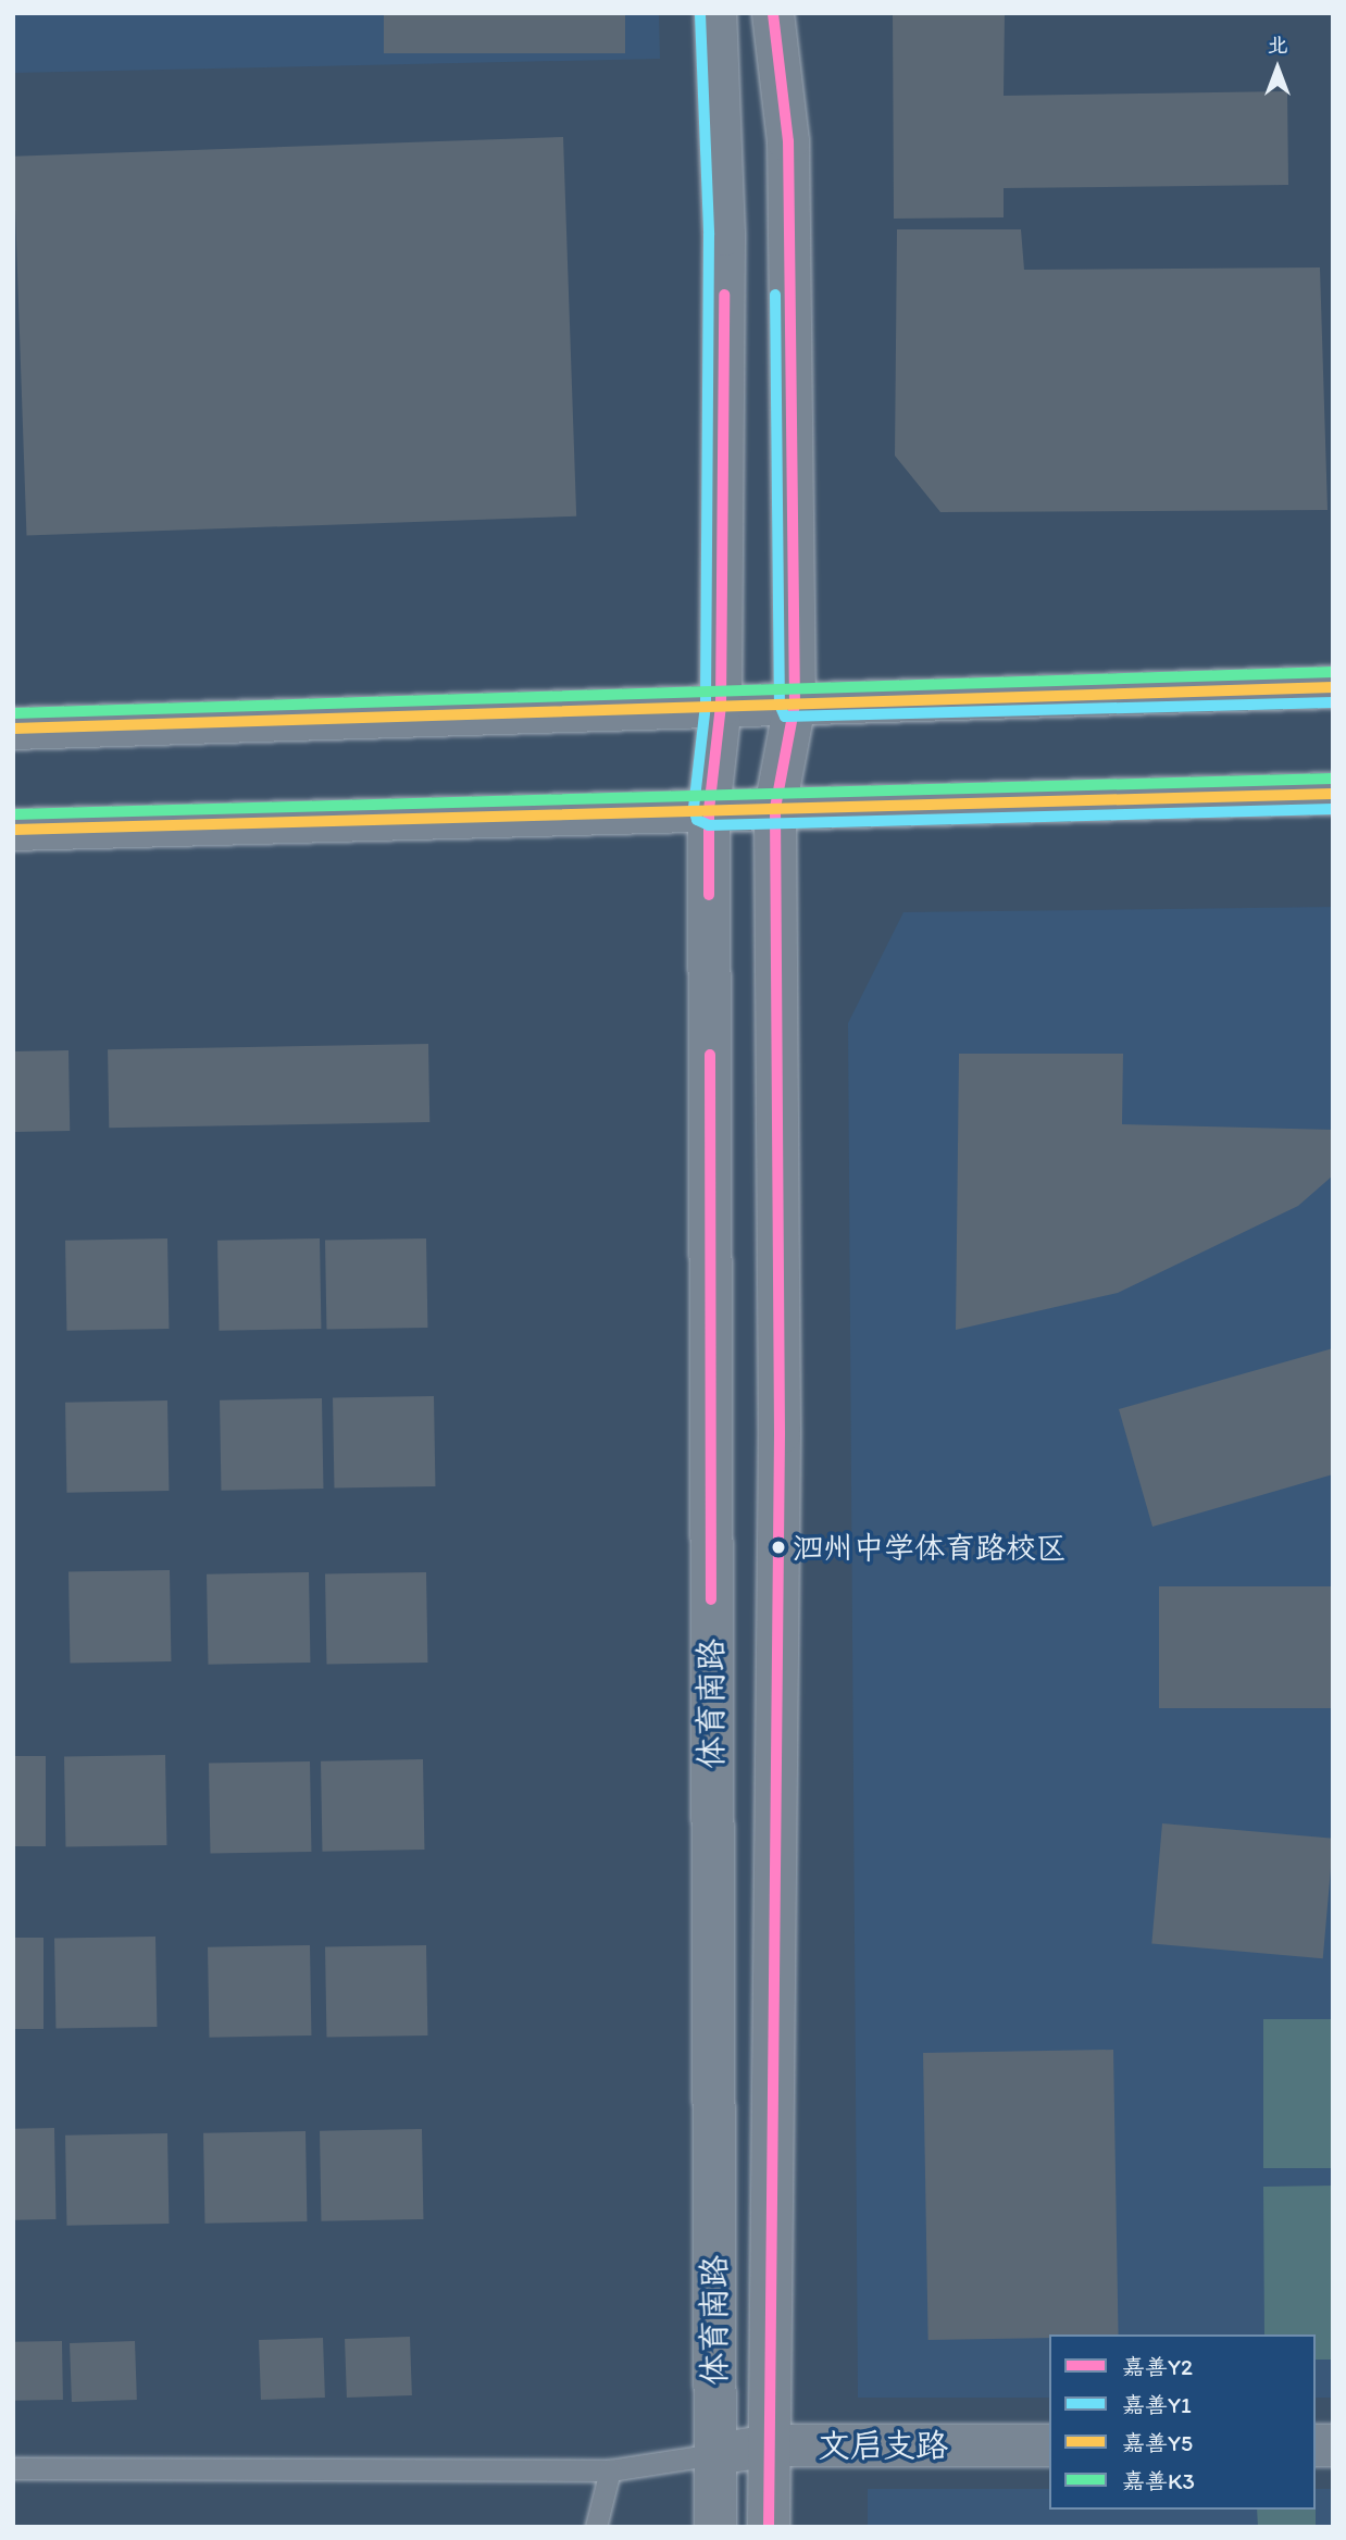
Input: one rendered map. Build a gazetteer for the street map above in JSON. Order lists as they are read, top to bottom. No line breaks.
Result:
{"streets":{"main road":["体育南路","文启支路"]},"crossings":[["体育南路","文启支路"]],"places":["泗州中学体育路校区"],"lines":["transit line 嘉善Y2","transit line 嘉善Y1","transit line 嘉善K3","transit line 嘉善Y5"],"legend":["嘉善Y2","嘉善Y1","嘉善Y5","嘉善K3"],"north":"top"}
